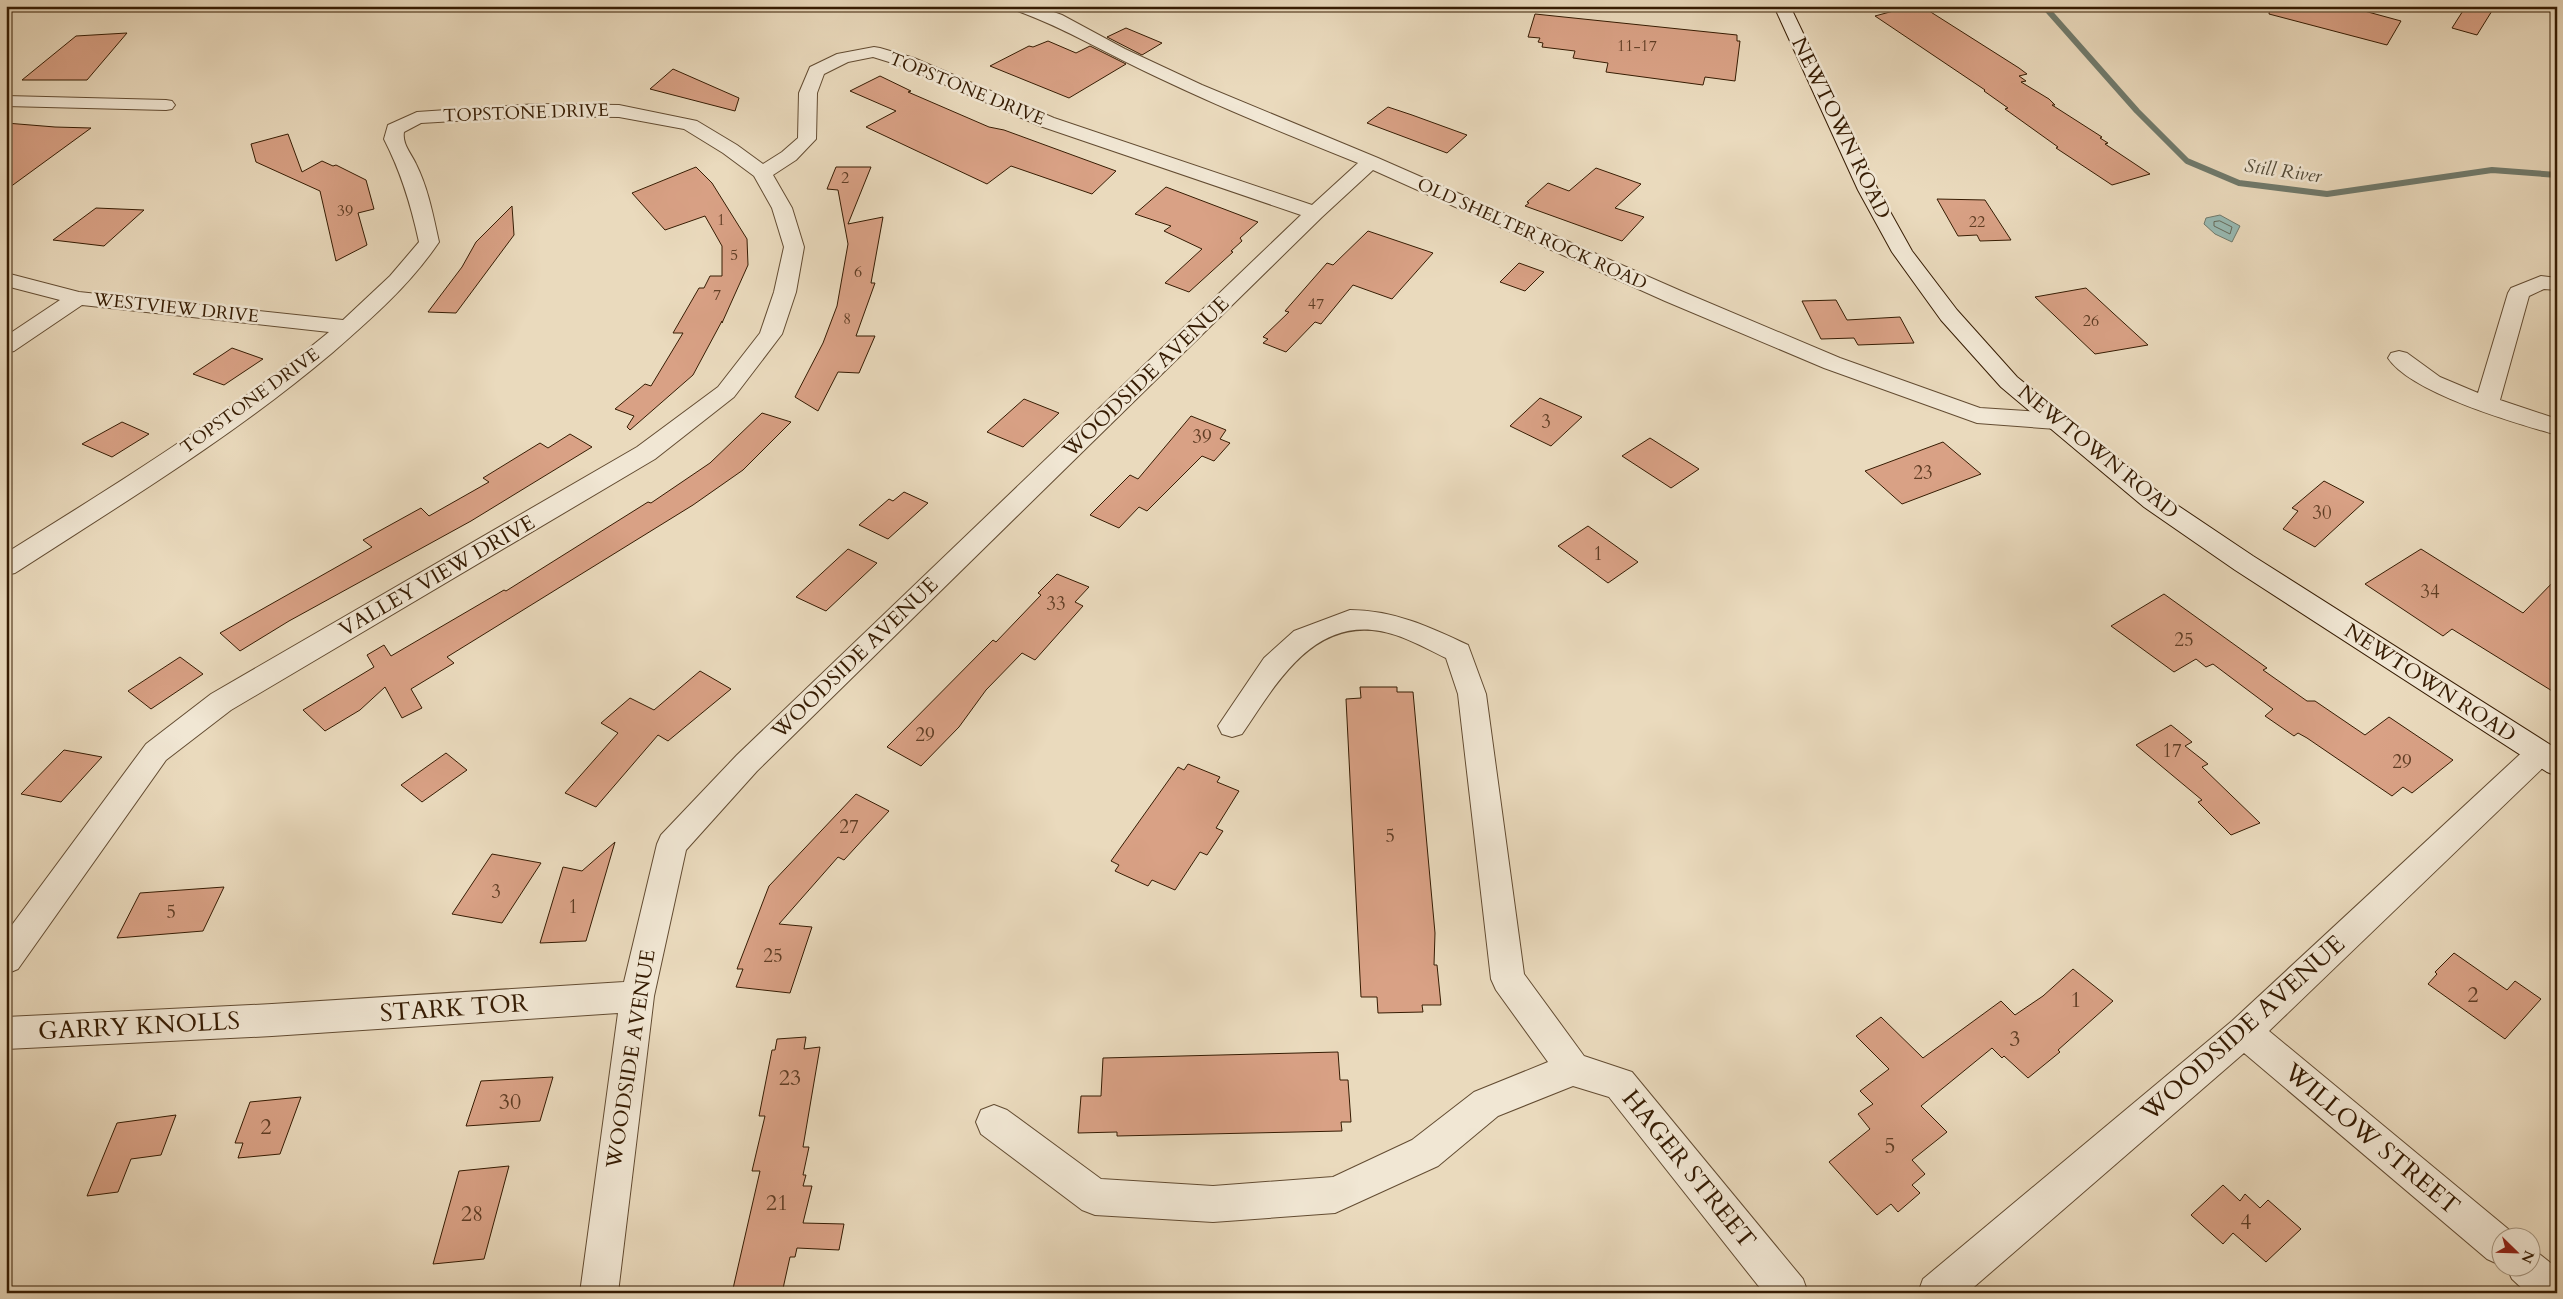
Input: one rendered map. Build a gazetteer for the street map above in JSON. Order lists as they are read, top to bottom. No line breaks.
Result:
{"streets":{"street":["TOPSTONE DRIVE","NEWTOWN ROAD","OLD SHELTER ROCK ROAD","WESTVIEW DRIVE","WOODSIDE AVENUE","VALLEY VIEW DRIVE","STARK TOR","GARRY KNOLLS","WILLOW STREET","HAGER STREET"]},"crossings":[["TOPSTONE DRIVE","WESTVIEW DRIVE"],["TOPSTONE DRIVE","WOODSIDE AVENUE"],["TOPSTONE DRIVE","VALLEY VIEW DRIVE"],["NEWTOWN ROAD","OLD SHELTER ROCK ROAD"],["NEWTOWN ROAD","WOODSIDE AVENUE"],["OLD SHELTER ROCK ROAD","WOODSIDE AVENUE"],["WOODSIDE AVENUE","STARK TOR"],["WOODSIDE AVENUE","WILLOW STREET"],["STARK TOR","GARRY KNOLLS"]],"water":["Still River"],"house_numbers":["11-17","2","39","1","22","5","6","7","47","8","26","3","39","23","30","1","34","33","25","29","17","29","27","5","3","1","5","25","2","1","3","23","30","2","5","21","28","4"],"north":"bottom right"}
